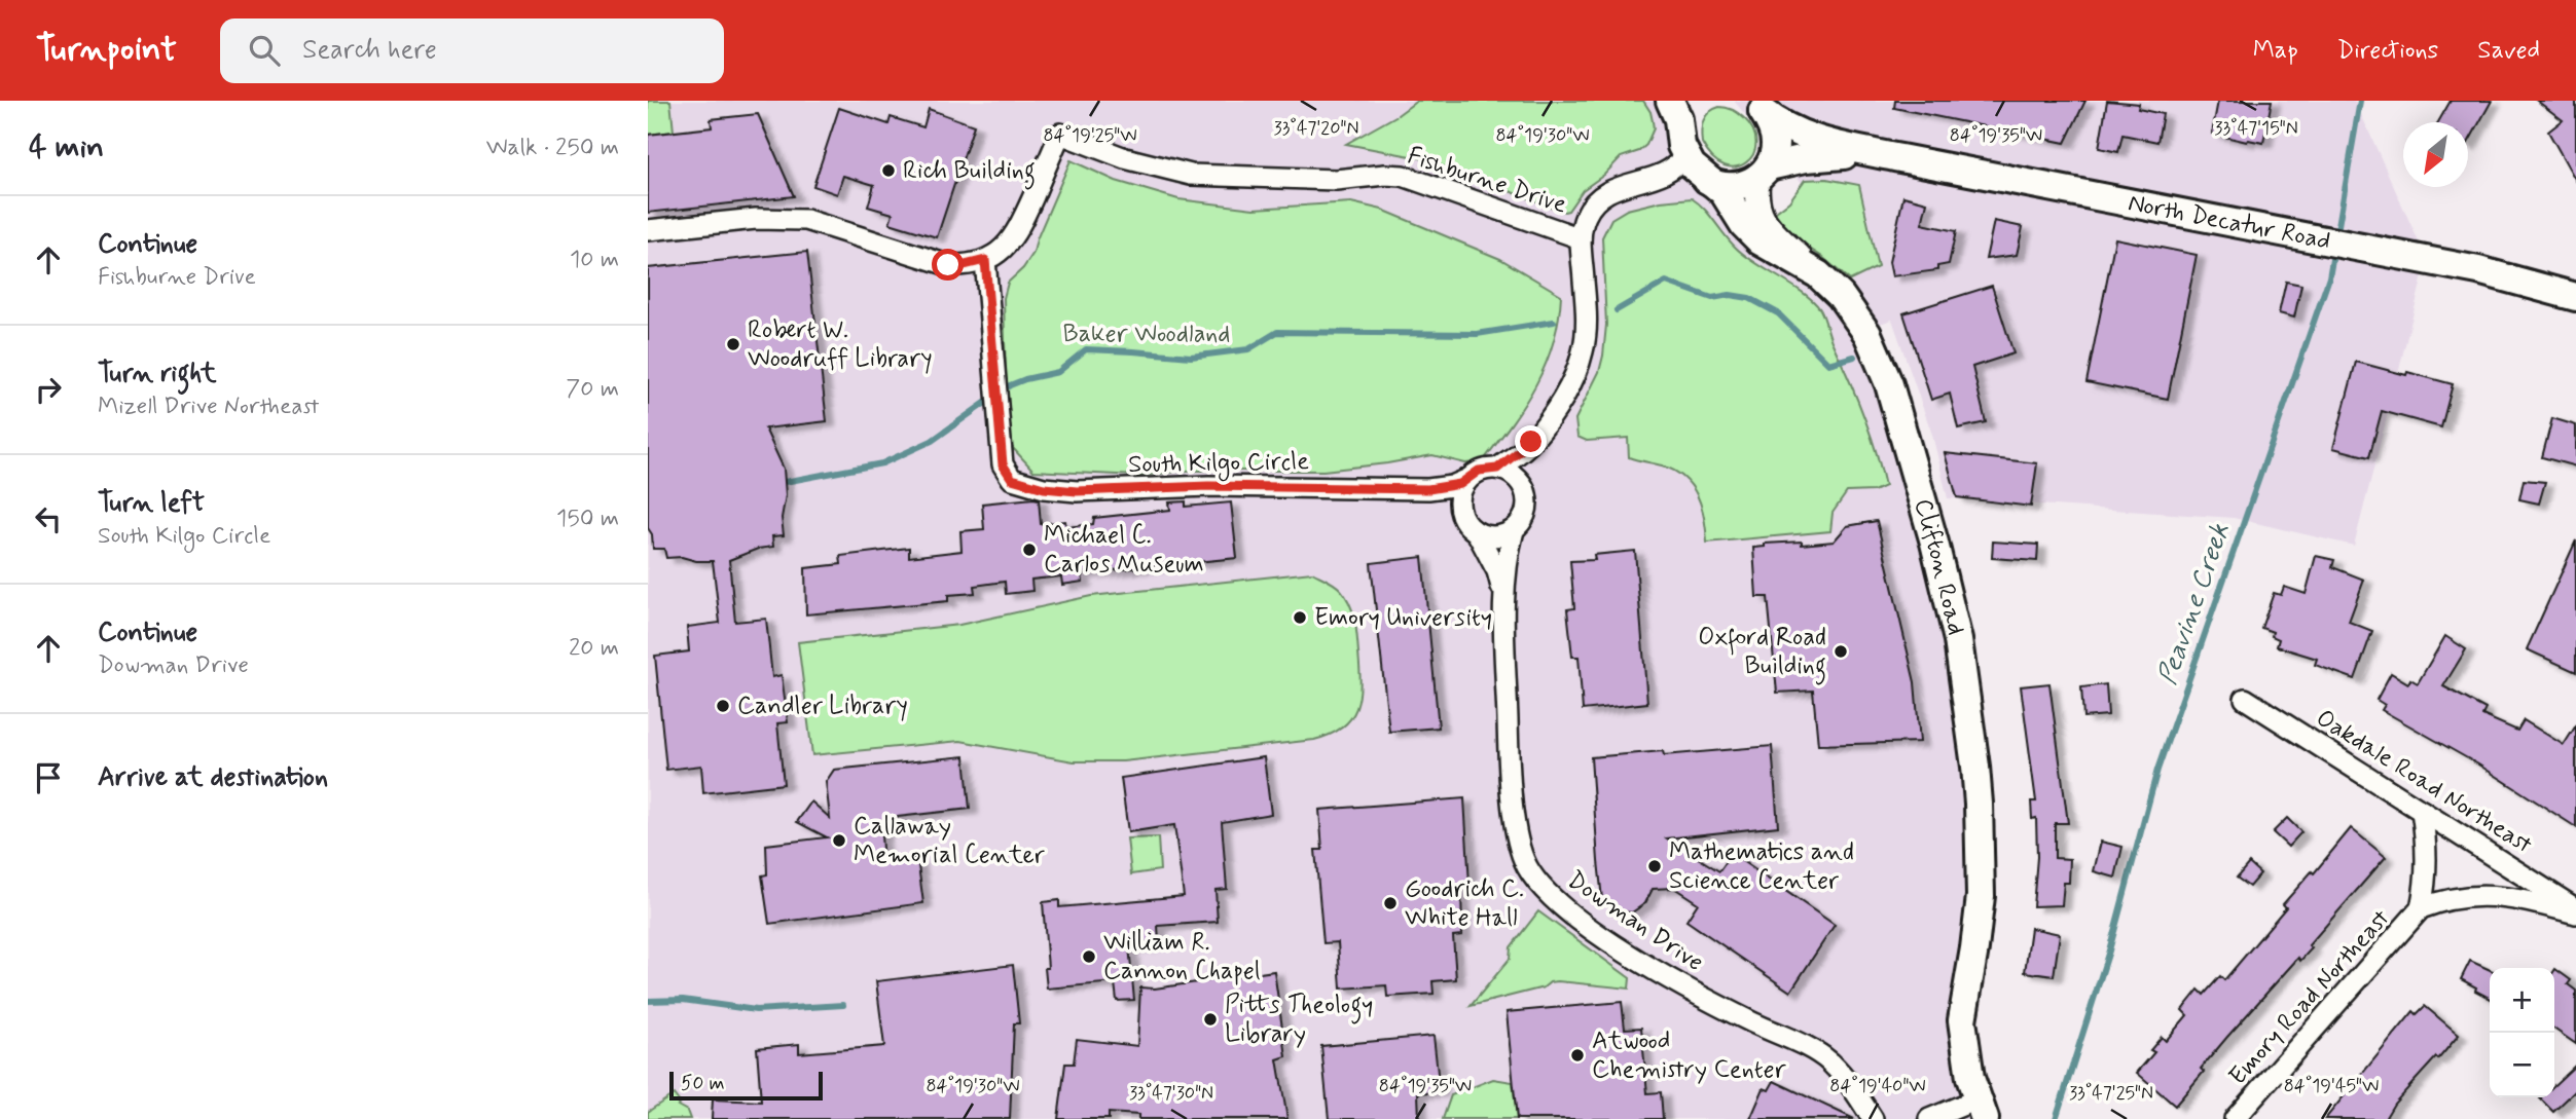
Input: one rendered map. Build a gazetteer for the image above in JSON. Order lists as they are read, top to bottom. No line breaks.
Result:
{"streets":{"main road":["North Decatur Road","Clifton Road"],"street":["Fishburne Drive","South Kilgo Circle","Oakdale Road Northeast","Dowman Drive","Emory Road Northeast"]},"crossings":[["Fishburne Drive","South Kilgo Circle"],["South Kilgo Circle","Dowman Drive"],["Oakdale Road Northeast","Emory Road Northeast"]],"water":["Peavine Creek"],"parks":["Baker Woodland"],"places":["Rich Building","Robert W. Woodruff Library","Michael C. Carlos Museum","Emory University","Oxford Road Building","Candler Library","Callaway Memorial Center","Mathematics and Science Center","Goodrich C. White Hall","William R. Cannon Chapel","Pitts Theology Library","Atwood Chemistry Center"],"scale_bar":"50 m","north":"bottom left","page":{"header":"Turnpoint","search":"Search here","nav":["Map","Directions","Saved"],"heading":["4 min","Walk · 250 m"],"list":[["Continue","Fishburne Drive","10 m"],["Turn right","Mizell Drive Northeast","70 m"],["Turn left","South Kilgo Circle","150 m"],["Continue","Dowman Drive","20 m"],"Arrive at destination"],"map_buttons":["+","−"],"scale":"50 m"},"coordinates":["33°47'20\"N","33°47'15\"N","84°19'25\"W","84°19'30\"W","84°19'35\"W","84°19'40\"W","84°19'45\"W","33°47'30\"N","33°47'25\"N"]}
